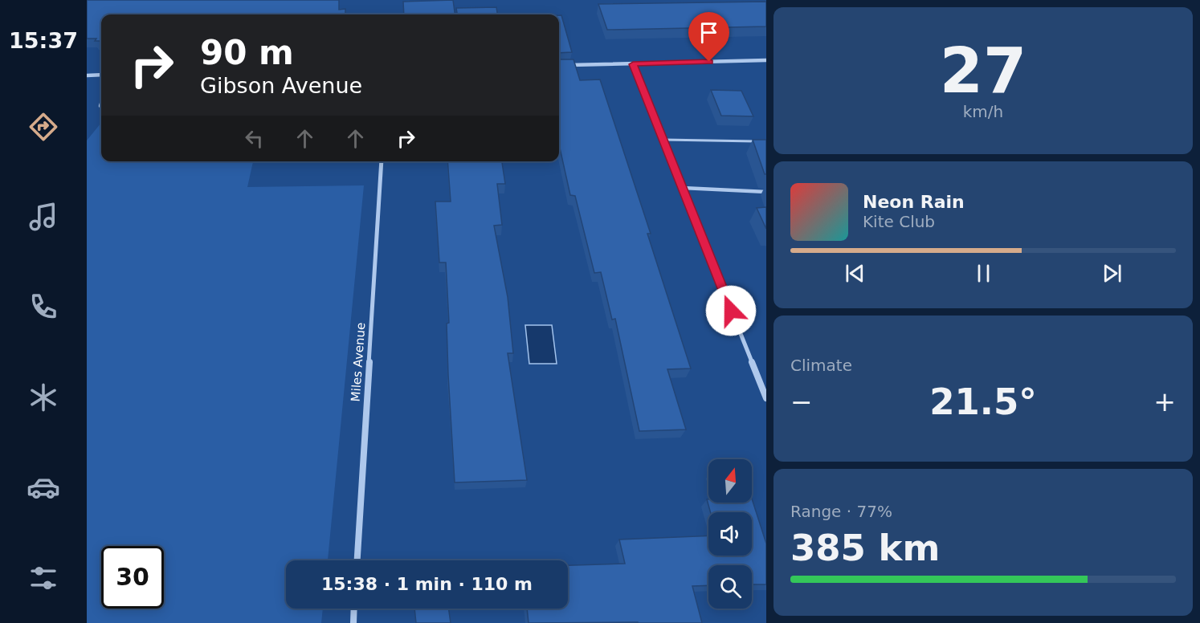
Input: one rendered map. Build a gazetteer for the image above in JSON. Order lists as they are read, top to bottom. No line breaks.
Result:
{"streets":{"street":["Miles Avenue"]},"north":"top","page":{"tabs":"15:37","tile":[["27","km/h"],"Climate",["Range · 77%","385 km"]],"turn":["90 m","Gibson Avenue"],"song":["Neon Rain","Kite Club"],"heat":["−","21.5°","+"],"limit":"30","trip":"15:38 · 1 min · 110 m"}}
